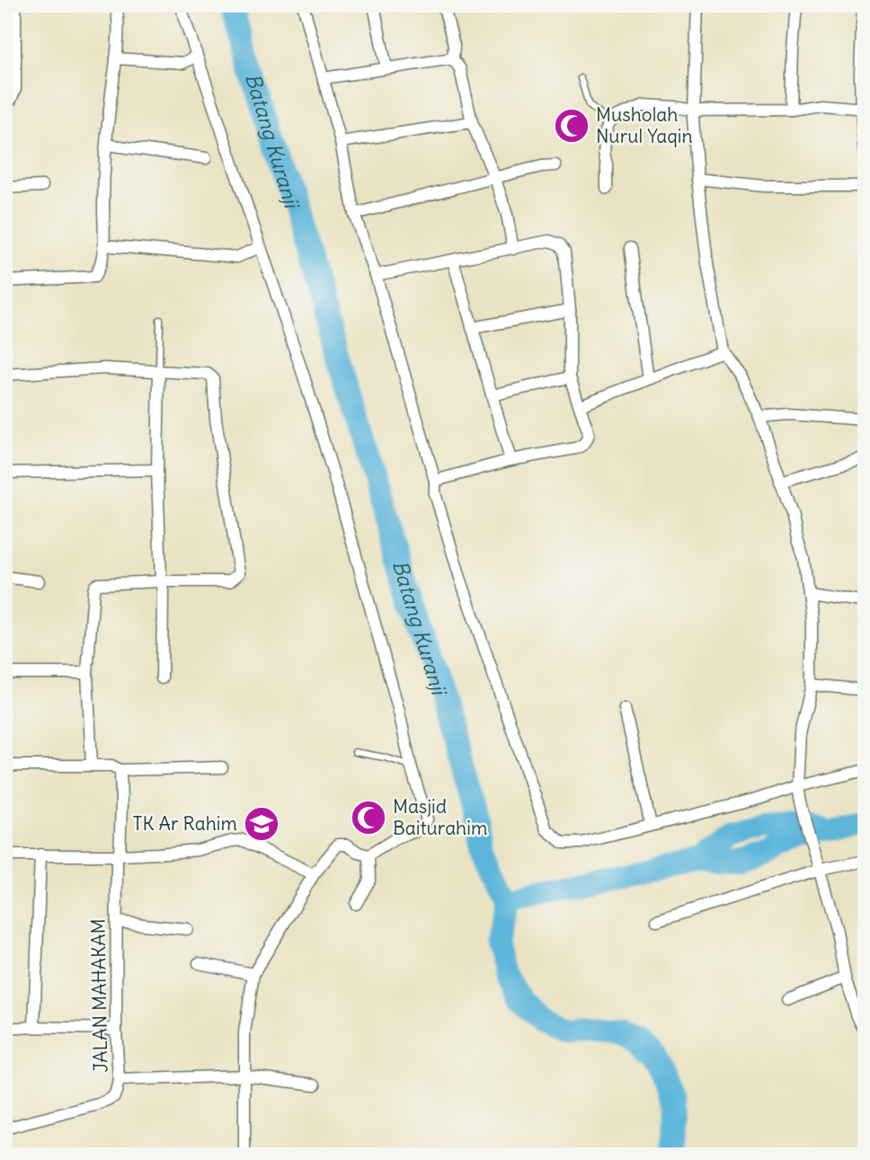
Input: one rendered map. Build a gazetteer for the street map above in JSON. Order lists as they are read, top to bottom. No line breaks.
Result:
{"streets":{"street":["JALAN MAHAKAM"]},"water":["Batang Kuranji"],"places":{"mosque":["Musholah Nurul Yaqin","Masjid Baiturahim"],"school or university":["TK Ar Rahim"]}}
